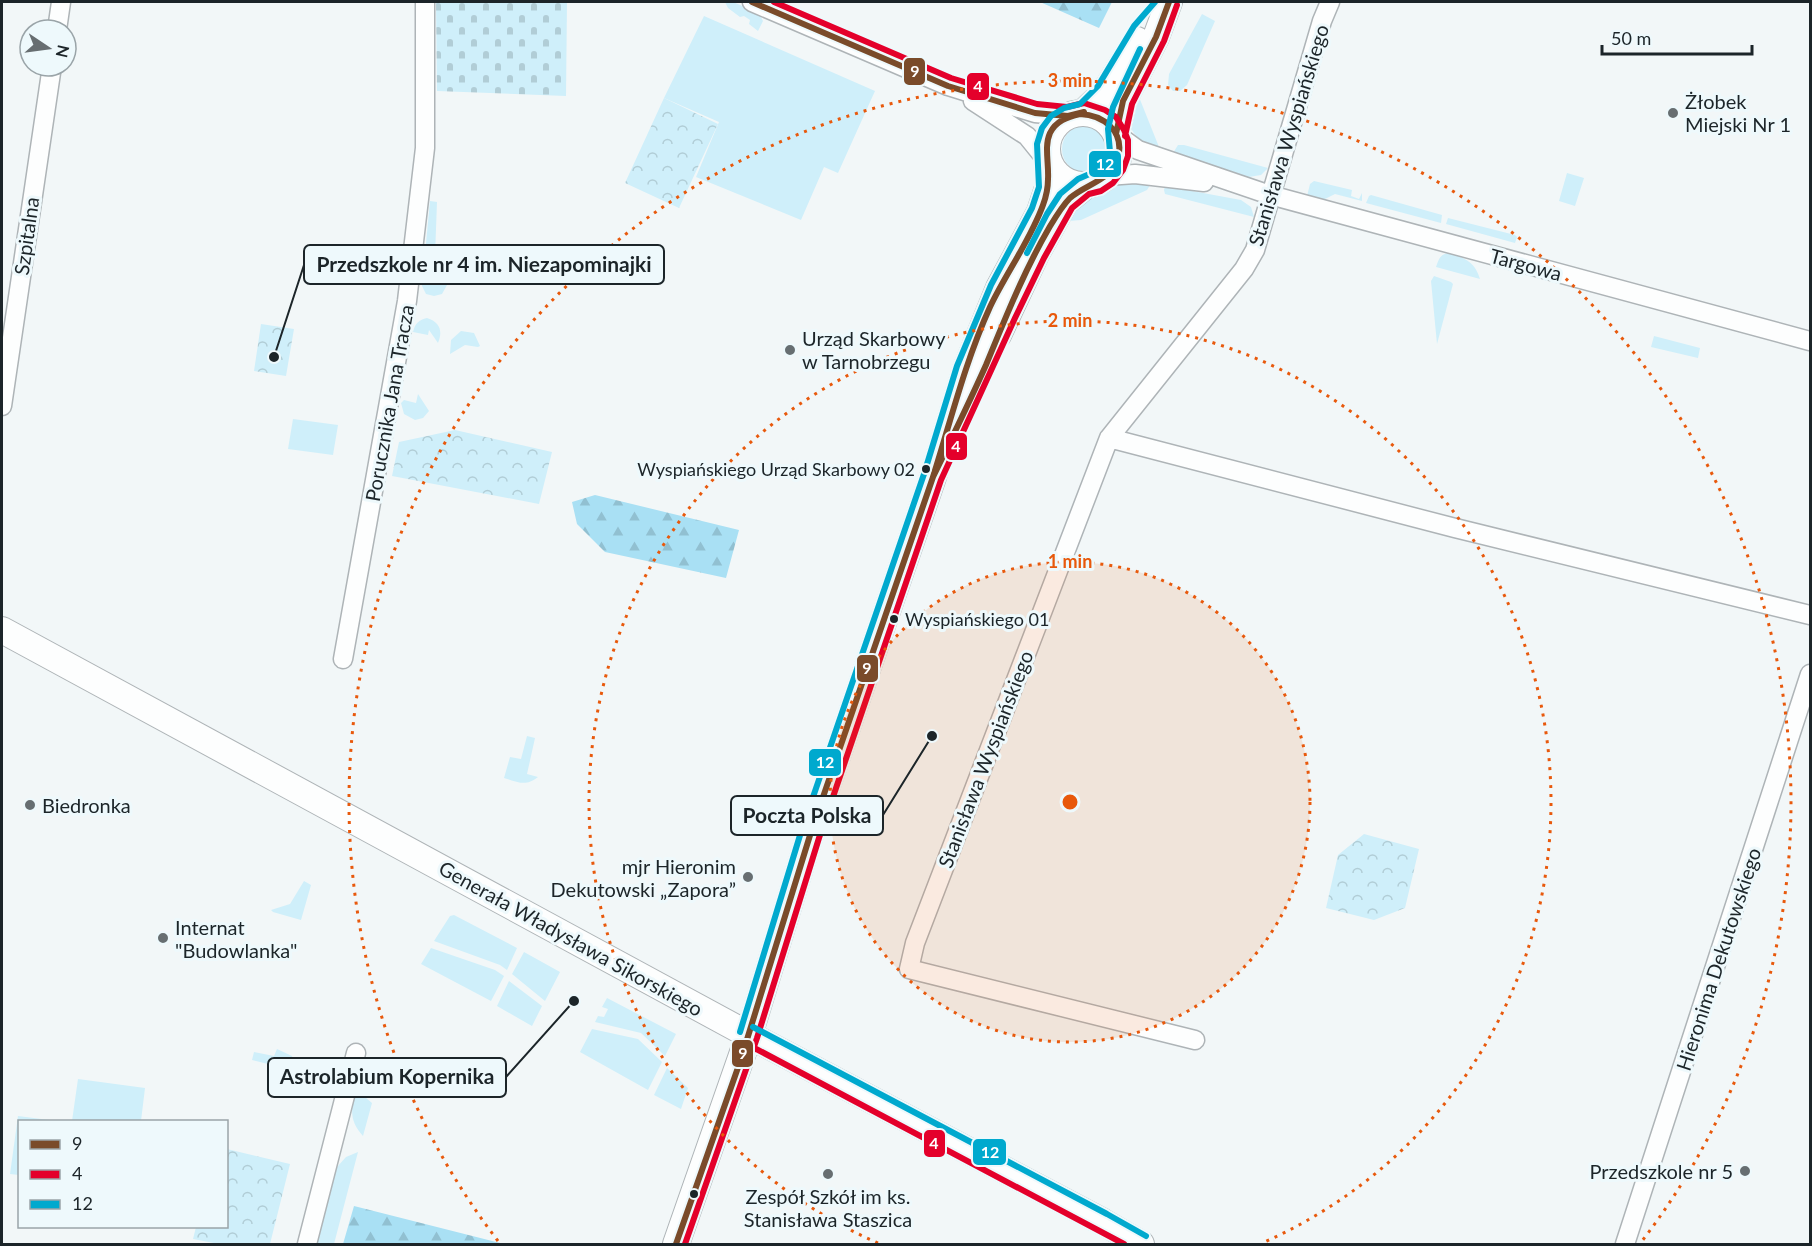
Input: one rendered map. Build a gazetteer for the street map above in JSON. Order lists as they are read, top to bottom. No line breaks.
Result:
{"streets":{"street":["Stanisława Wyspiańskiego","Szpitalna","Targowa","Porucznika Jana Tracza","Generała Władysława Sikorskiego","Hieronima Dekutowskiego"]},"crossings":[["Stanisława Wyspiańskiego","Targowa"]],"places":["Żłobek Miejski Nr 1","Urząd Skarbowy w Tarnobrzegu","Przedszkole nr 4 im. Niezapominajki","Wyspiańskiego Urząd Skarbowy 02","Wyspiańskiego 01","Poczta Polska","Biedronka","mjr Hieronim Dekutowski „Zapora”","Internat \"Budowlanka\"","Astrolabium Kopernika","Przedszkole nr 5","Zespół Szkół im ks. Stanisława Staszica"],"lines":["transit line 9","transit line 4","transit line 12"],"legend":["9","4","12"],"scale_bar":"50 m","north":"right","rings":["3 min","2 min","1 min"]}
